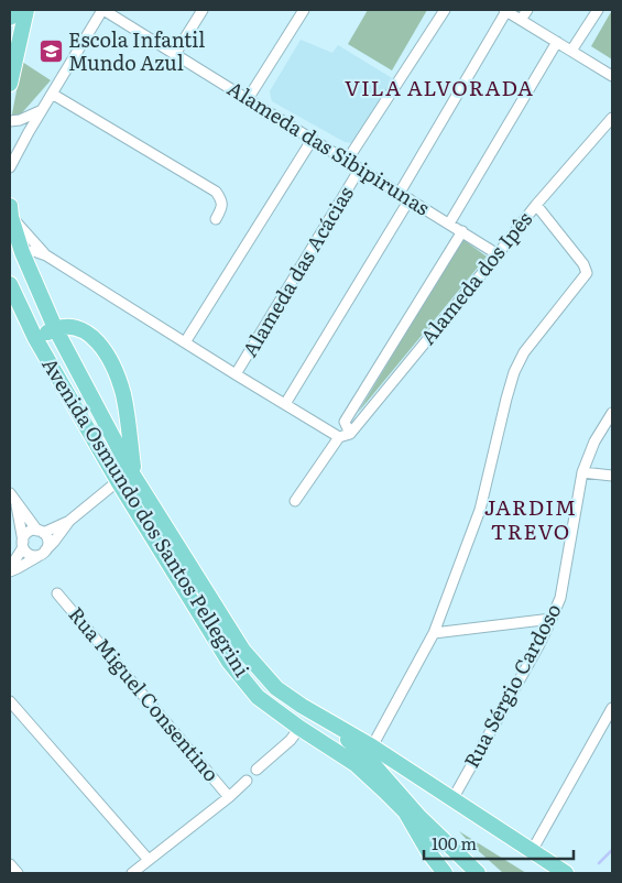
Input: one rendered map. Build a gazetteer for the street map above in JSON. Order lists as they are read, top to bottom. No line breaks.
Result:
{"streets":{"main road":["Avenida Osmundo dos Santos Pellegrini"],"street":["Alameda das Sibipirunas","Alameda das Acácias","Alameda dos Ipês","Rua Sérgio Cardoso","Rua Miguel Consentino"]},"crossings":[["Alameda das Sibipirunas","Alameda das Acácias"],["Alameda das Sibipirunas","Alameda dos Ipês"],["Avenida Osmundo dos Santos Pellegrini","Rua Sérgio Cardoso"]],"districts":["VILA ALVORADA","JARDIM TREVO"],"places":{"school or university":["Escola Infantil Mundo Azul"]},"scale_bar":"100 m"}
